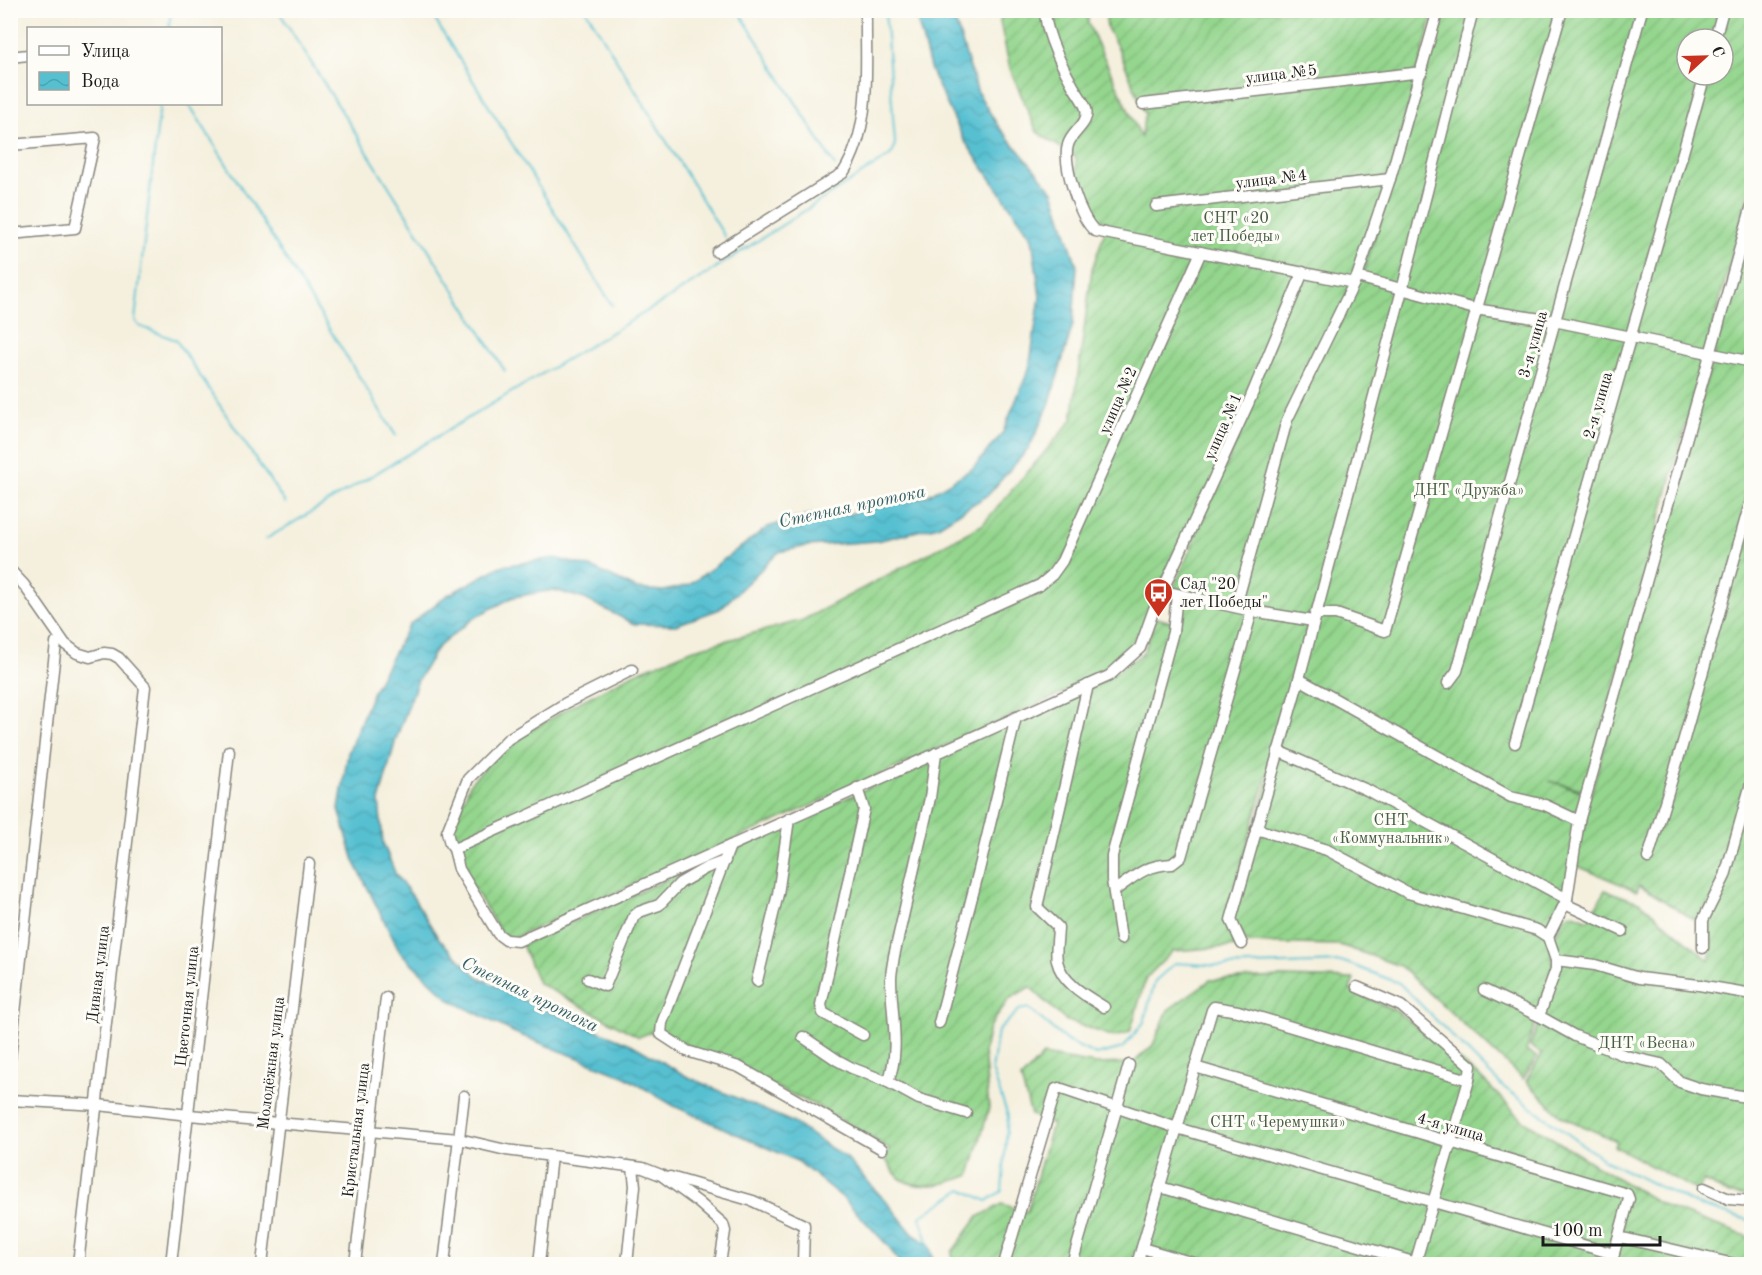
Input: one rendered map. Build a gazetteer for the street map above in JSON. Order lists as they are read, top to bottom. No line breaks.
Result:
{"streets":{"street":["улица №5","улица №4","3-я улица","улица №2","2-я улица","улица №1","Дивная улица","Цветочная улица","Молодёжная улица","4-я улица","Кристальная улица"]},"crossings":[["улица №2","улица №1"]],"water":["Степная протока"],"parks":["СНТ «20 лет Победы»","ДНТ «Дружба»","СНТ «Коммунальник»","ДНТ «Весна»","СНТ «Черемушки»"],"places":{"bus stop":["Сад \"20 лет Победы\""]},"legend":["Улица","Вода"],"scale_bar":"100 m","north":"right"}
